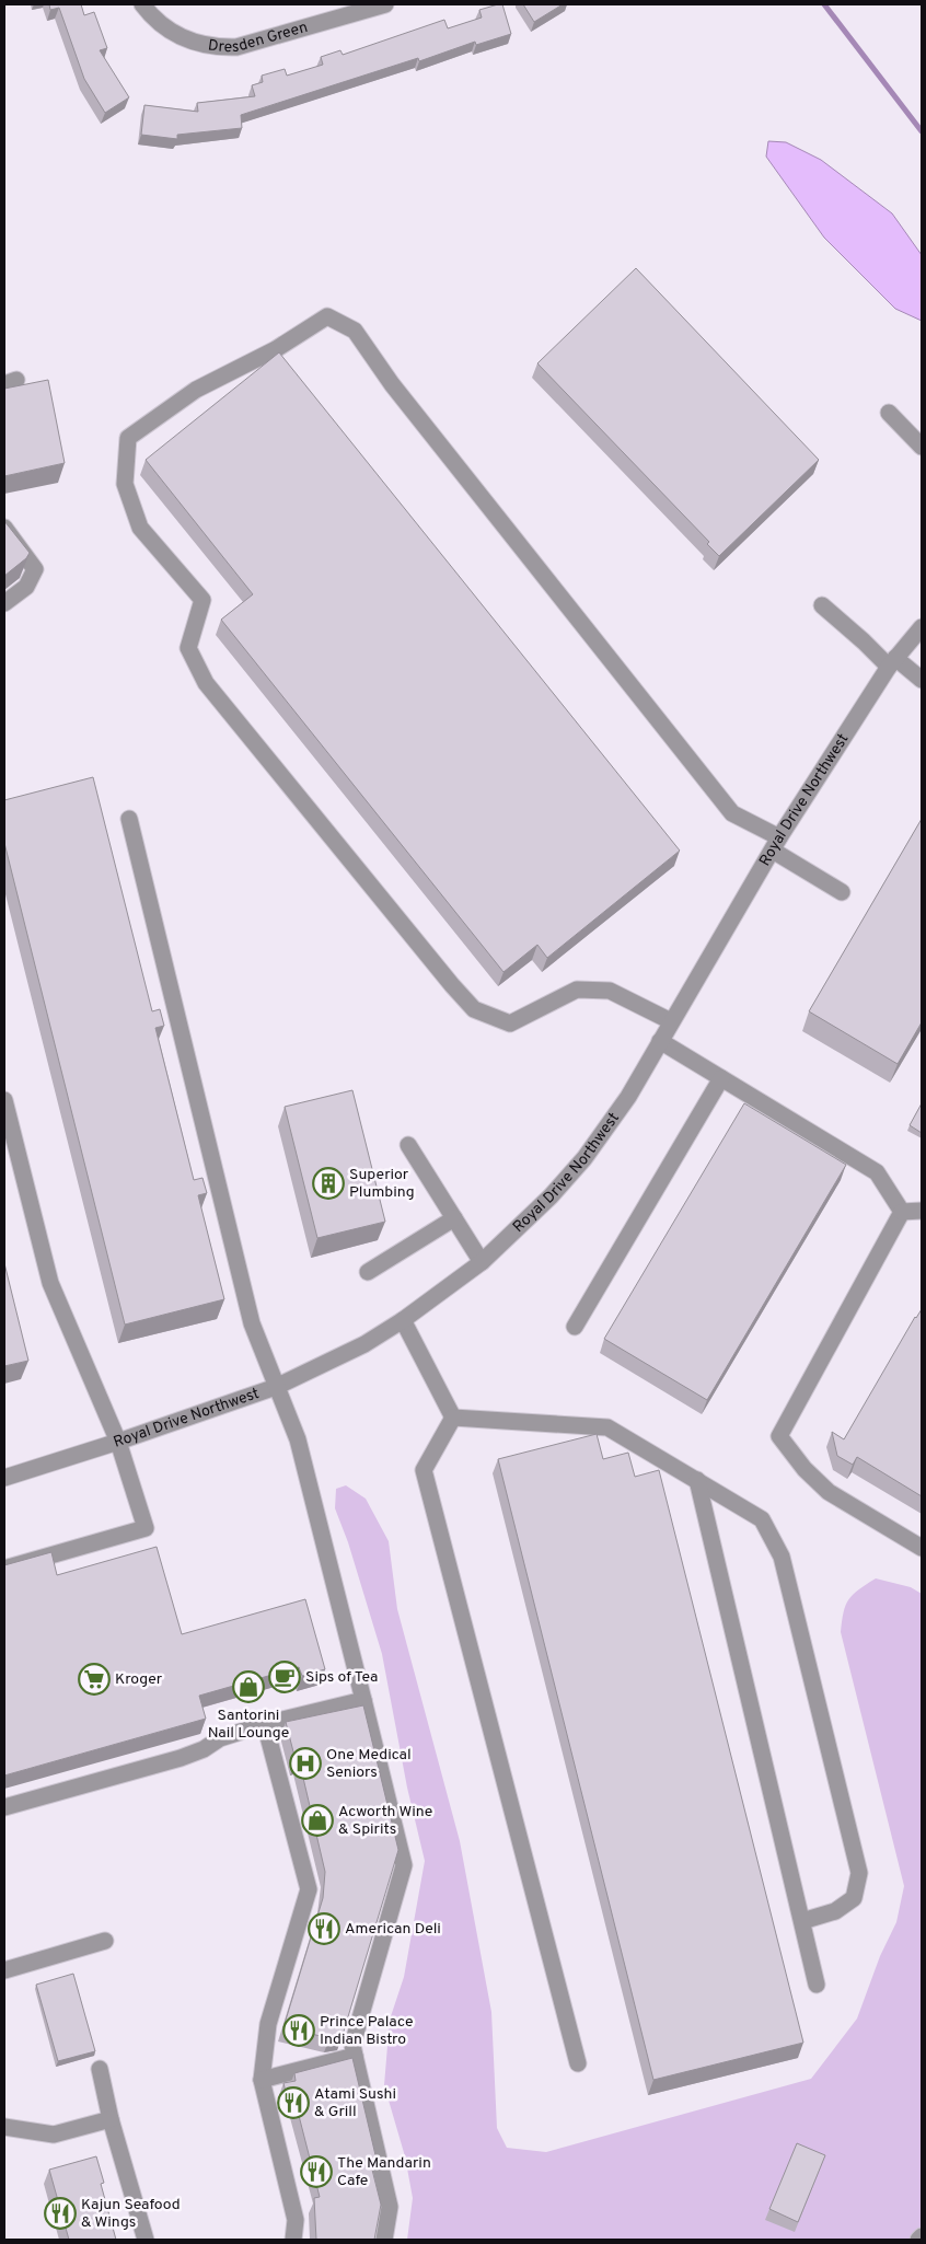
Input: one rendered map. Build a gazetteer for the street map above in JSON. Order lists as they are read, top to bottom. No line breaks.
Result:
{"streets":{"street":["Dresden Green","Royal Drive Northwest"]},"places":{"building":["Superior Plumbing"],"cafe":["Sips of Tea"],"supermarket":["Kroger"],"shop":["Santorini Nail Lounge","Acworth Wine & Spirits"],"hospital":["One Medical Seniors"],"restaurant":["American Deli","Prince Palace Indian Bistro","Atami Sushi & Grill","The Mandarin Cafe","Kajun Seafood & Wings"]}}
